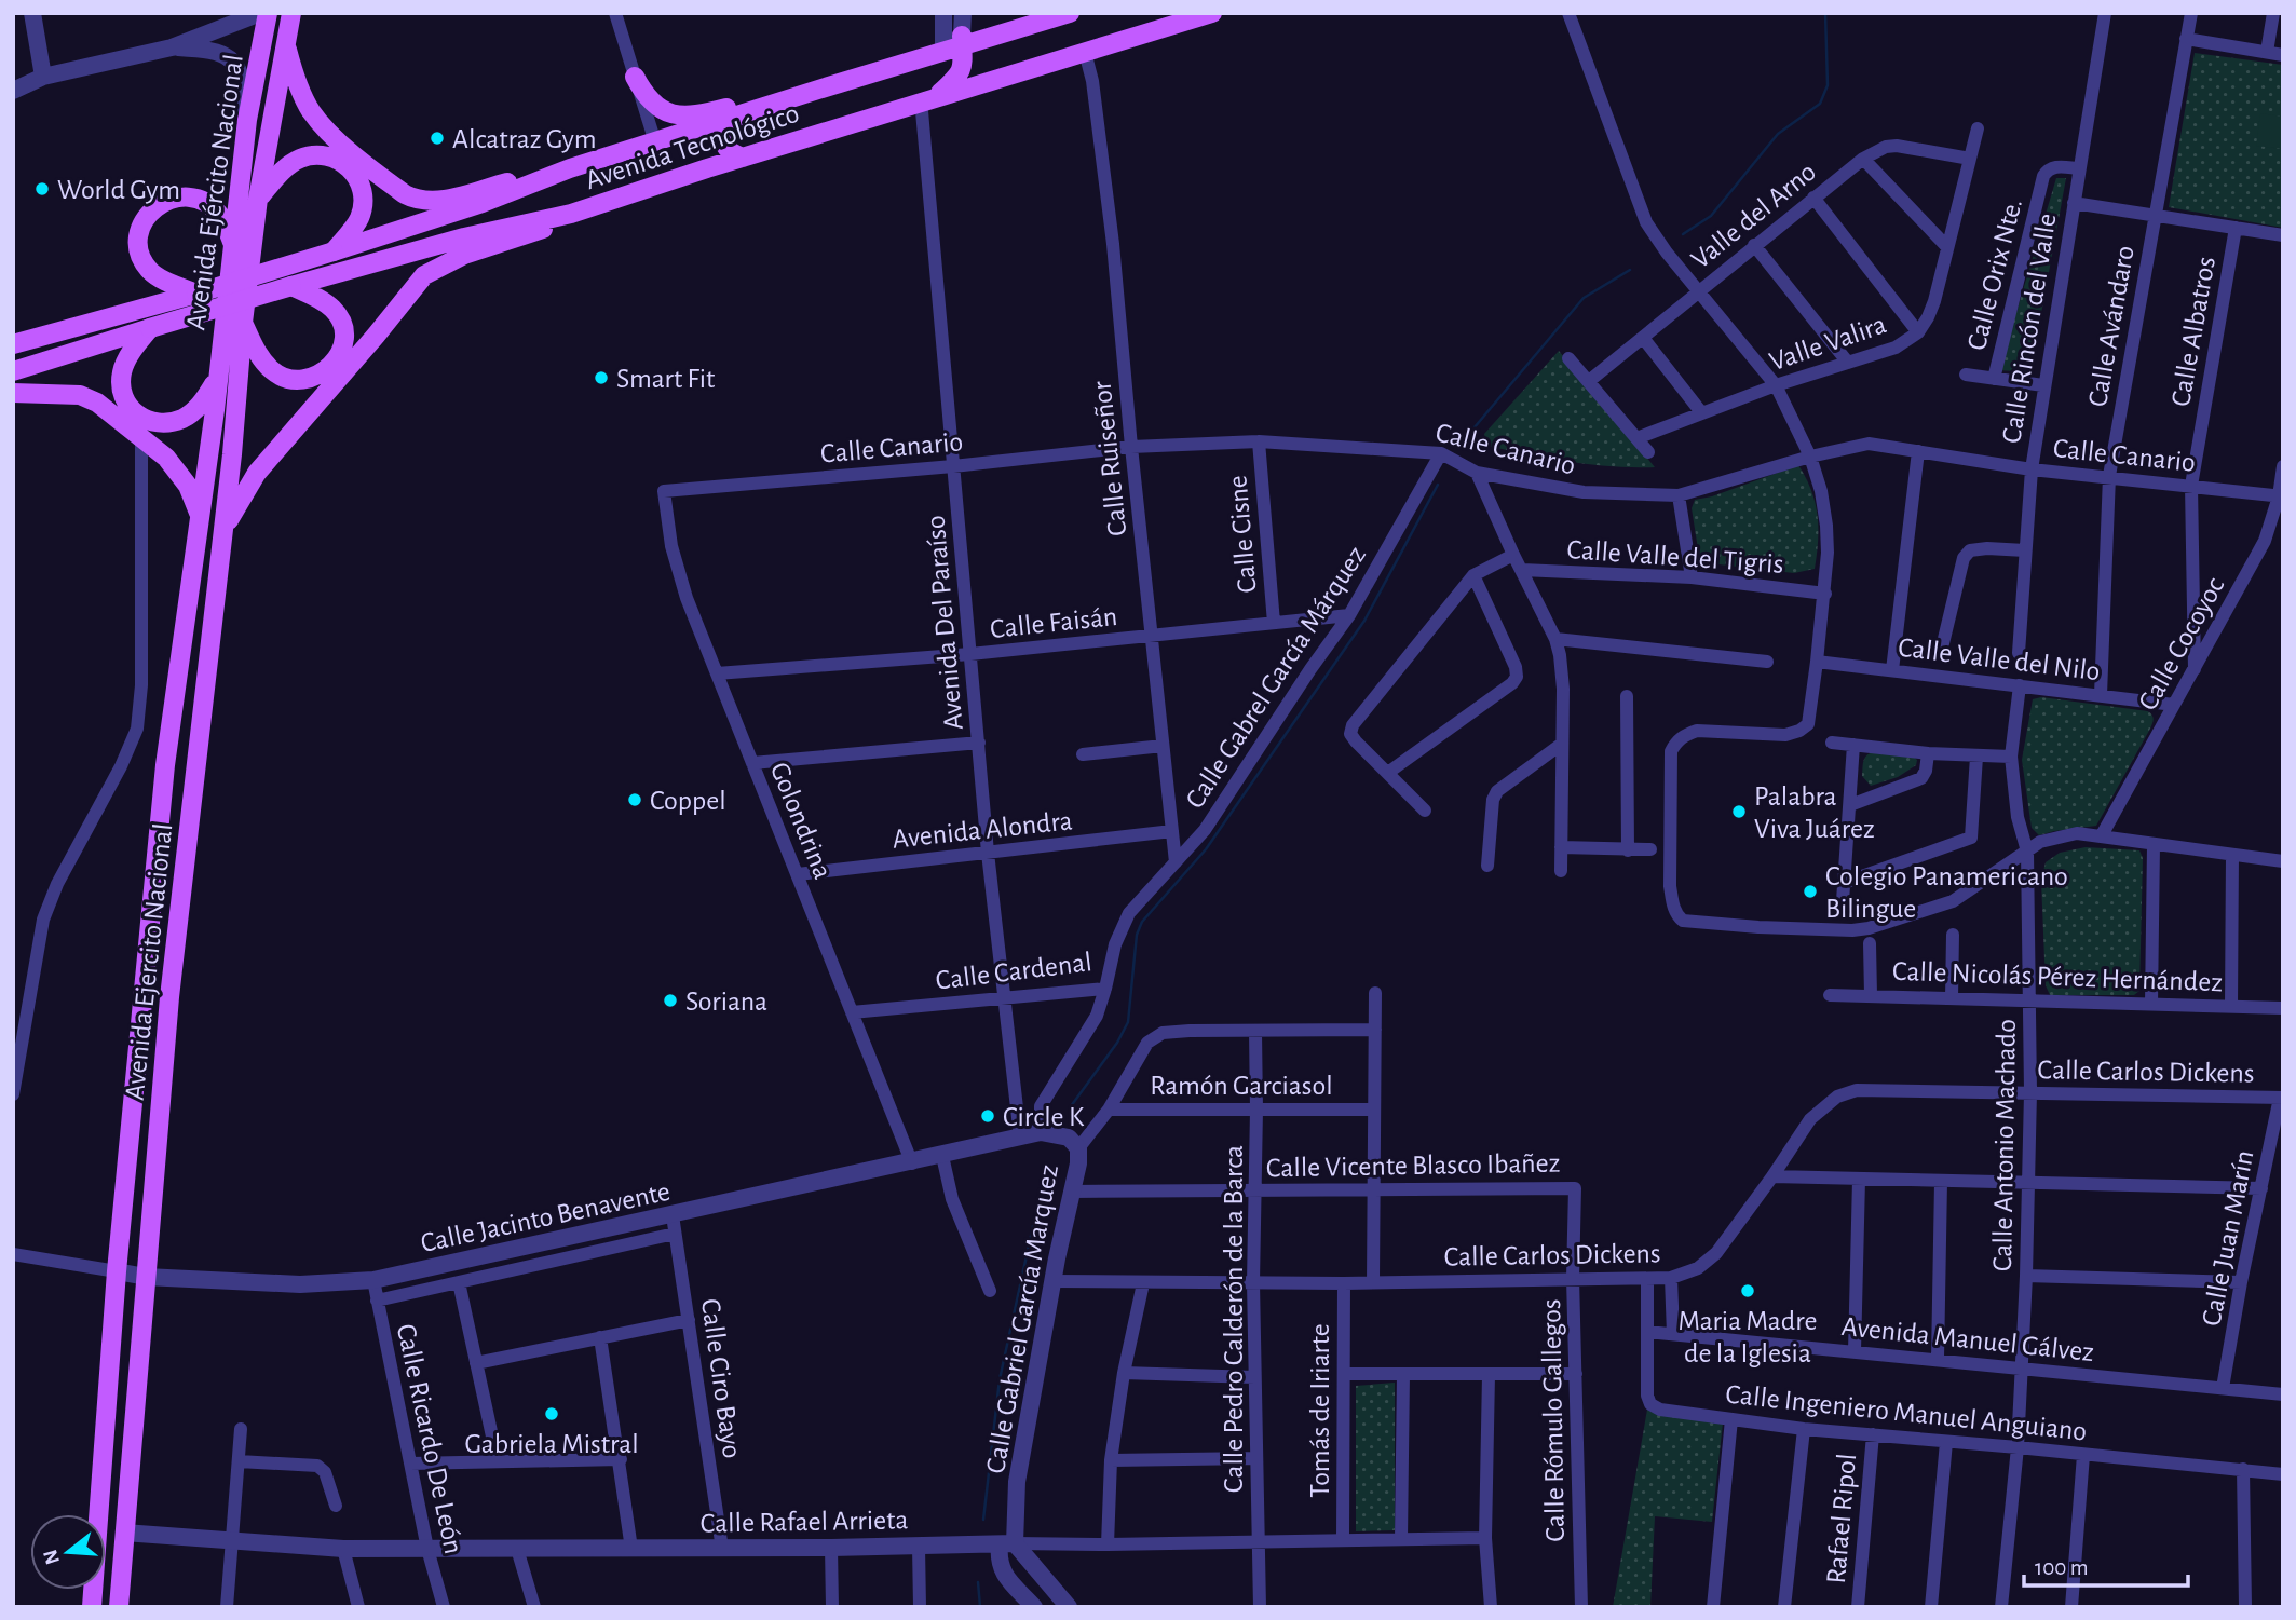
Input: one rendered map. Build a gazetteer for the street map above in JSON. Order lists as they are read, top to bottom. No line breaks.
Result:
{"streets":{"main road":["Avenida Tecnológico","Avenida Ejército Nacional","Avenida Ejercito Nacional"],"street":["Valle del Arno","Calle Orix Nte.","Calle Avándaro","Calle Rincón del Valle","Calle Albatros","Valle Valira","Calle Canario","Calle Ruiseñor","Calle Cisne","Calle Valle del Tigris","Calle Faisán","Avenida Del Paraíso","Calle Cocoyoc","Calle Valle del Nilo","Calle Gabrel García Márquez","Golondrina","Avenida Alondra","Calle Cardenal","Calle Nicolás Pérez Hernández","Calle Carlos Dickens","Ramón Garciasol","Calle Antonio Machado","Calle Vicente Blasco Ibañez","Calle Jacinto Benavente","Calle Juan Marín","Calle Gabriel García Marquez","Calle Pedro Calderón de la Barca","Avenida Manuel Gálvez","Calle Ciro Bayo","Tomás de Iriarte","Calle Ingeniero Manuel Anguiano","Calle Rómulo Gallegos","Calle Ricardo De León","Rafael Ripol","Calle Rafael Arrieta"]},"crossings":[["Avenida Tecnológico","Calle Ruiseñor"],["Avenida Tecnológico","Avenida Del Paraíso"],["Avenida Ejército Nacional","Avenida Ejercito Nacional"],["Valle del Arno","Valle Valira"],["Calle Orix Nte.","Calle Rincón del Valle"],["Calle Avándaro","Calle Canario"],["Calle Avándaro","Calle Valle del Nilo"],["Calle Rincón del Valle","Calle Canario"],["Calle Albatros","Calle Canario"],["Calle Albatros","Calle Cocoyoc"],["Calle Canario","Calle Ruiseñor"],["Calle Canario","Calle Cisne"],["Calle Canario","Avenida Del Paraíso"],["Calle Canario","Calle Cocoyoc"],["Calle Canario","Calle Gabrel García Márquez"],["Calle Canario","Golondrina"],["Calle Ruiseñor","Calle Faisán"],["Calle Ruiseñor","Calle Gabrel García Márquez"],["Calle Ruiseñor","Avenida Alondra"],["Calle Cisne","Calle Faisán"],["Calle Faisán","Avenida Del Paraíso"],["Calle Faisán","Calle Gabrel García Márquez"],["Calle Faisán","Golondrina"],["Avenida Del Paraíso","Avenida Alondra"],["Avenida Del Paraíso","Calle Cardenal"],["Avenida Del Paraíso","Calle Jacinto Benavente"],["Calle Cocoyoc","Calle Valle del Nilo"],["Calle Valle del Nilo","Calle Antonio Machado"],["Calle Gabrel García Márquez","Calle Cardenal"],["Golondrina","Avenida Alondra"],["Golondrina","Calle Cardenal"],["Golondrina","Calle Jacinto Benavente"],["Avenida Ejercito Nacional","Calle Jacinto Benavente"],["Avenida Ejercito Nacional","Calle Rafael Arrieta"],["Calle Nicolás Pérez Hernández","Calle Antonio Machado"],["Calle Carlos Dickens","Calle Antonio Machado"],["Calle Carlos Dickens","Calle Juan Marín"],["Calle Carlos Dickens","Calle Gabriel García Marquez"],["Calle Carlos Dickens","Calle Pedro Calderón de la Barca"],["Calle Carlos Dickens","Tomás de Iriarte"],["Calle Carlos Dickens","Calle Ingeniero Manuel Anguiano"],["Calle Carlos Dickens","Calle Rómulo Gallegos"],["Ramón Garciasol","Calle Gabriel García Marquez"],["Ramón Garciasol","Calle Pedro Calderón de la Barca"],["Calle Antonio Machado","Avenida Manuel Gálvez"],["Calle Antonio Machado","Calle Ingeniero Manuel Anguiano"],["Calle Vicente Blasco Ibañez","Calle Gabriel García Marquez"],["Calle Vicente Blasco Ibañez","Calle Pedro Calderón de la Barca"],["Calle Vicente Blasco Ibañez","Calle Rómulo Gallegos"],["Calle Jacinto Benavente","Calle Ciro Bayo"],["Calle Jacinto Benavente","Calle Ricardo De León"],["Calle Juan Marín","Avenida Manuel Gálvez"],["Calle Gabriel García Marquez","Calle Pedro Calderón de la Barca"],["Calle Gabriel García Marquez","Calle Rafael Arrieta"],["Calle Pedro Calderón de la Barca","Calle Rafael Arrieta"],["Avenida Manuel Gálvez","Calle Ingeniero Manuel Anguiano"],["Calle Ciro Bayo","Calle Rafael Arrieta"],["Tomás de Iriarte","Calle Rafael Arrieta"],["Calle Ingeniero Manuel Anguiano","Rafael Ripol"],["Calle Ricardo De León","Calle Rafael Arrieta"]],"places":["Alcatraz Gym","World Gym","Smart Fit","Coppel","Palabra Viva Juárez","Colegio Panamericano Bilingue","Soriana","Circle K","Maria Madre de la Iglesia","Gabriela Mistral"],"scale_bar":"100 m","north":"left"}
